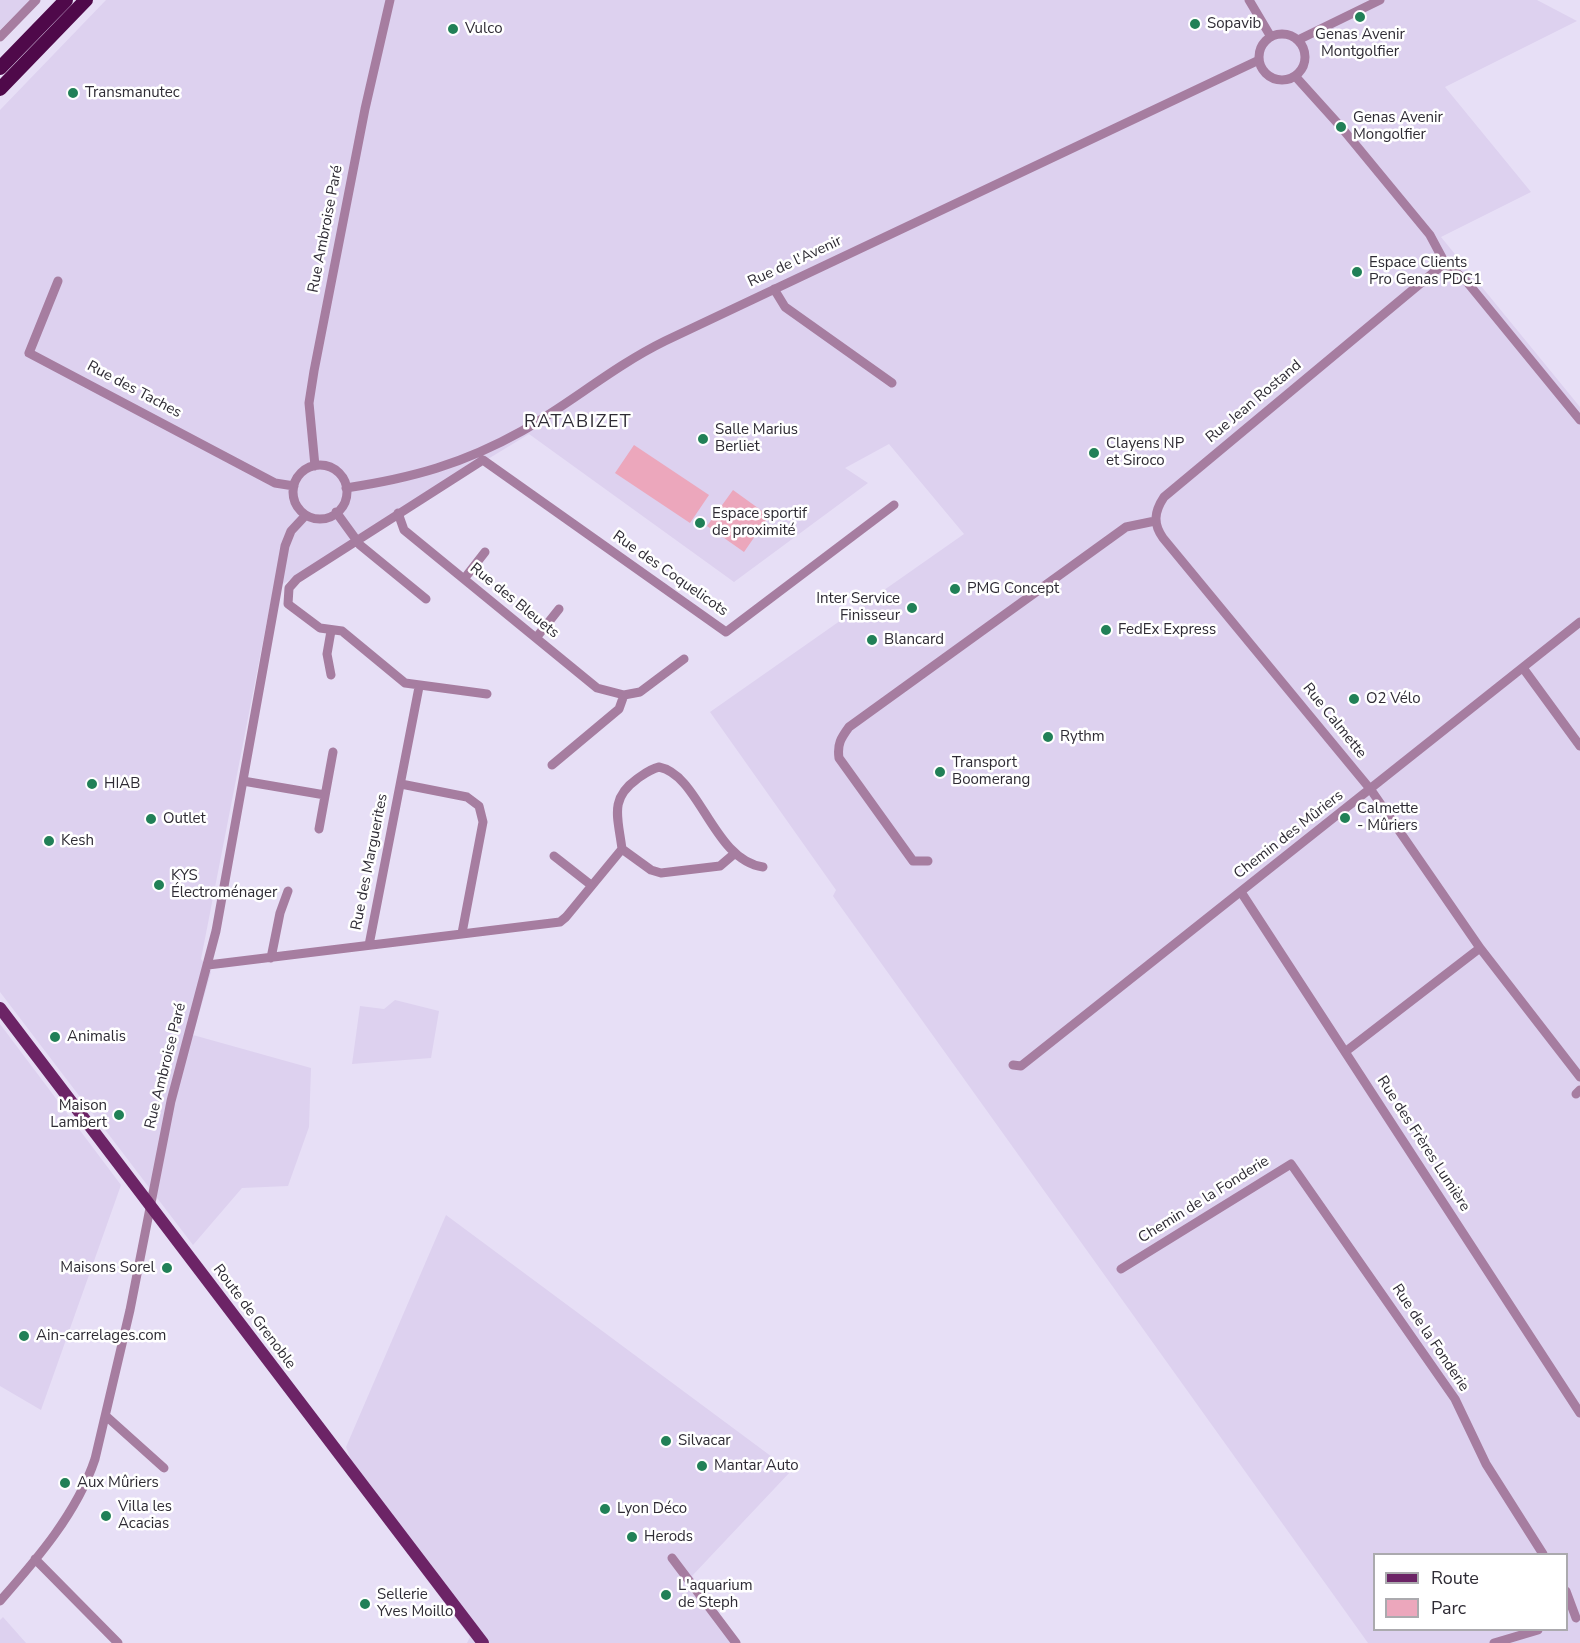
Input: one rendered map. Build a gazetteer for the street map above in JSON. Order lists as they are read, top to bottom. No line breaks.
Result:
{"streets":{"main road":["Route de Grenoble"],"street":["Rue Ambroise Paré","Rue de l'Avenir","Rue des Taches","Rue Jean Rostand","Rue des Coquelicots","Rue des Bleuets","Rue Calmette","Chemin des Mûriers","Rue des Marguerites","Rue des Frères Lumière","Chemin de la Fonderie","Rue de la Fonderie"]},"crossings":[["Rue Ambroise Paré","Rue de l'Avenir"],["Rue Ambroise Paré","Rue des Taches"],["Rue Ambroise Paré","Rue des Marguerites"],["Rue Ambroise Paré","Route de Grenoble"],["Rue de l'Avenir","Rue des Taches"],["Rue Jean Rostand","Rue Calmette"],["Rue des Coquelicots","Rue des Bleuets"],["Rue Calmette","Chemin des Mûriers"],["Chemin des Mûriers","Rue des Frères Lumière"],["Chemin de la Fonderie","Rue de la Fonderie"]],"districts":["RATABIZET"],"places":["Genas Avenir Montgolfier","Sopavib","Vulco","Transmanutec","Genas Avenir Mongolfier","Espace Clients Pro Genas PDC1","Salle Marius Berliet","Clayens NP et Siroco","Espace sportif de proximité","PMG Concept","Inter Service Finisseur","FedEx Express","Blancard","O2 Vélo","Rythm","Transport Boomerang","HIAB","Calmette - Mûriers","Outlet","Kesh","KYS Électroménager","Animalis","Maison Lambert","Maisons Sorel","Ain-carrelages.com","Silvacar","Mantar Auto","Aux Mûriers","Lyon Déco","Villa les Acacias","Herods","L'aquarium de Steph","Sellerie Yves Moillo"],"legend":["Route","Parc"]}
